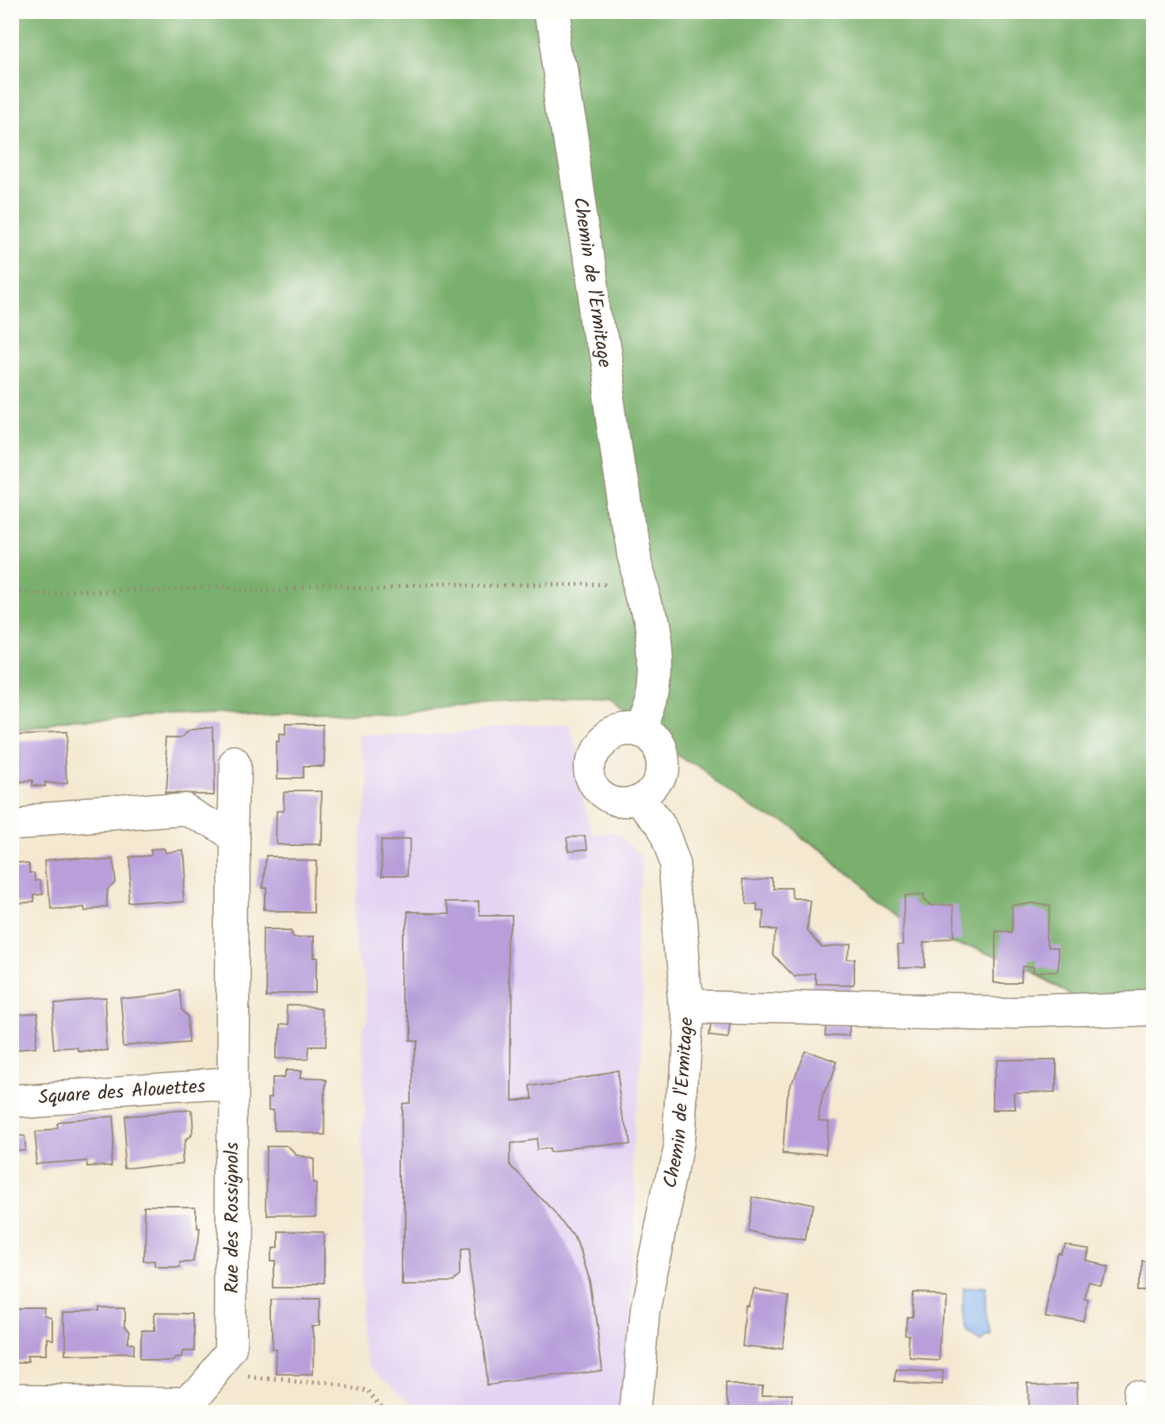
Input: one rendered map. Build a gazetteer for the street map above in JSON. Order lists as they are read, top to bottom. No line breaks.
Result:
{"streets":{"street":["Chemin de l'Ermitage","Square des Alouettes","Rue des Rossignols"]},"crossings":[["Square des Alouettes","Rue des Rossignols"]]}
